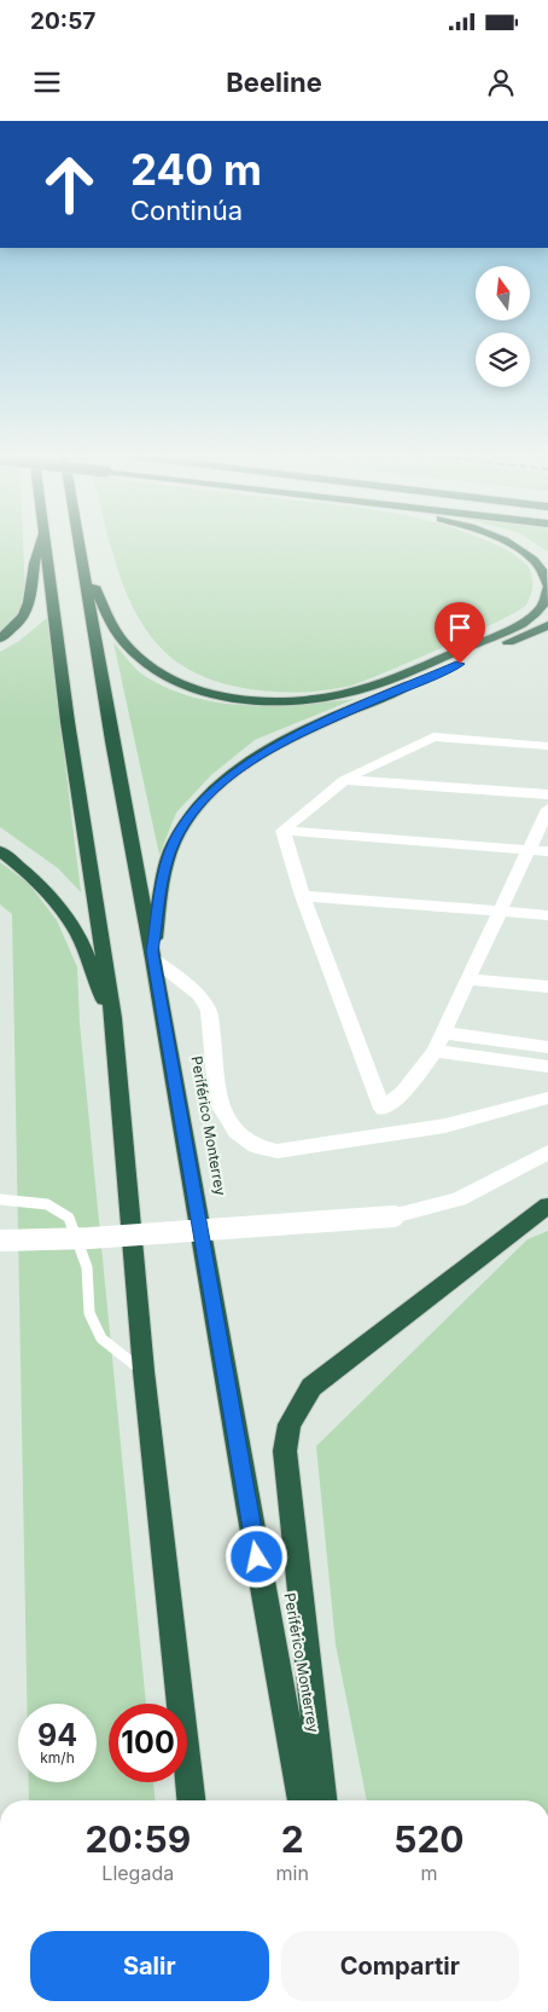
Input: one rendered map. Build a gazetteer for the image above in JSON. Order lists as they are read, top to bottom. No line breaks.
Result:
{"streets":{"highway":["Periférico Monterrey"]},"north":"top","page":{"status":"20:57","header":"Beeline","turn":["240 m","Continúa"],"speed":"94 km/h","limit":"100","eta":["20:59","Llegada","2","min","520","m"],"buttons":["Salir","Compartir"]}}
